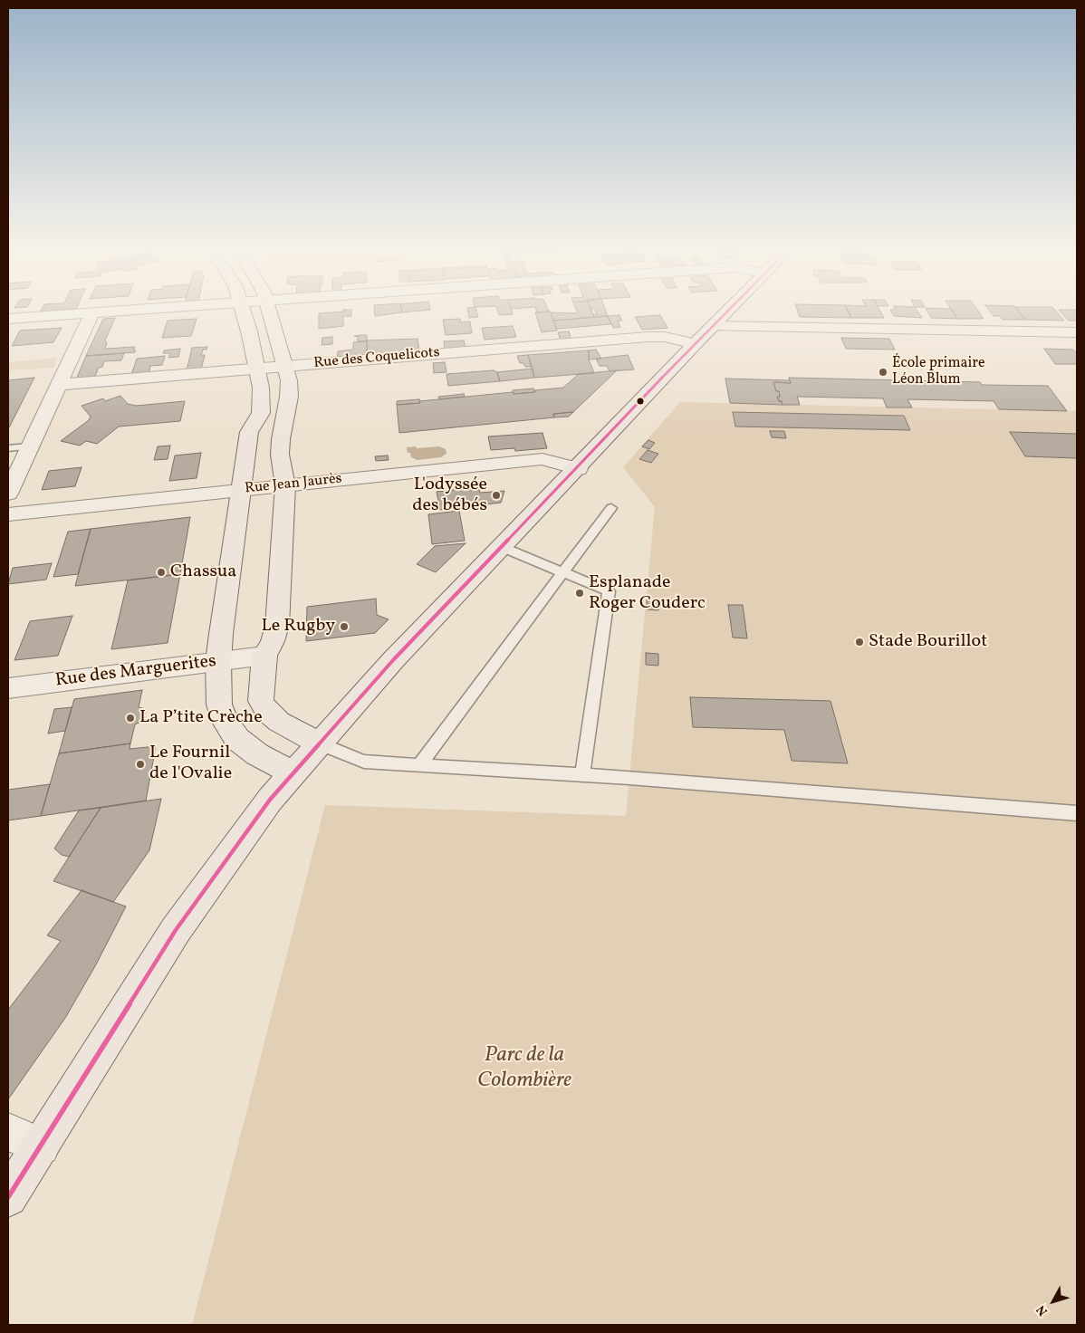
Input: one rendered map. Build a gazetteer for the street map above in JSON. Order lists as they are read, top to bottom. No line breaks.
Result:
{"streets":{"street":["Rue des Coquelicots","Rue Jean Jaurès","Rue des Marguerites"]},"parks":["Parc de la Colombière"],"places":["École primaire Léon Blum","L'odyssée des bébés","Chassua","Esplanade Roger Couderc","Le Rugby","Stade Bourillot","La P’tite Crèche","Le Fournil de l'Ovalie"],"north":"bottom left"}
